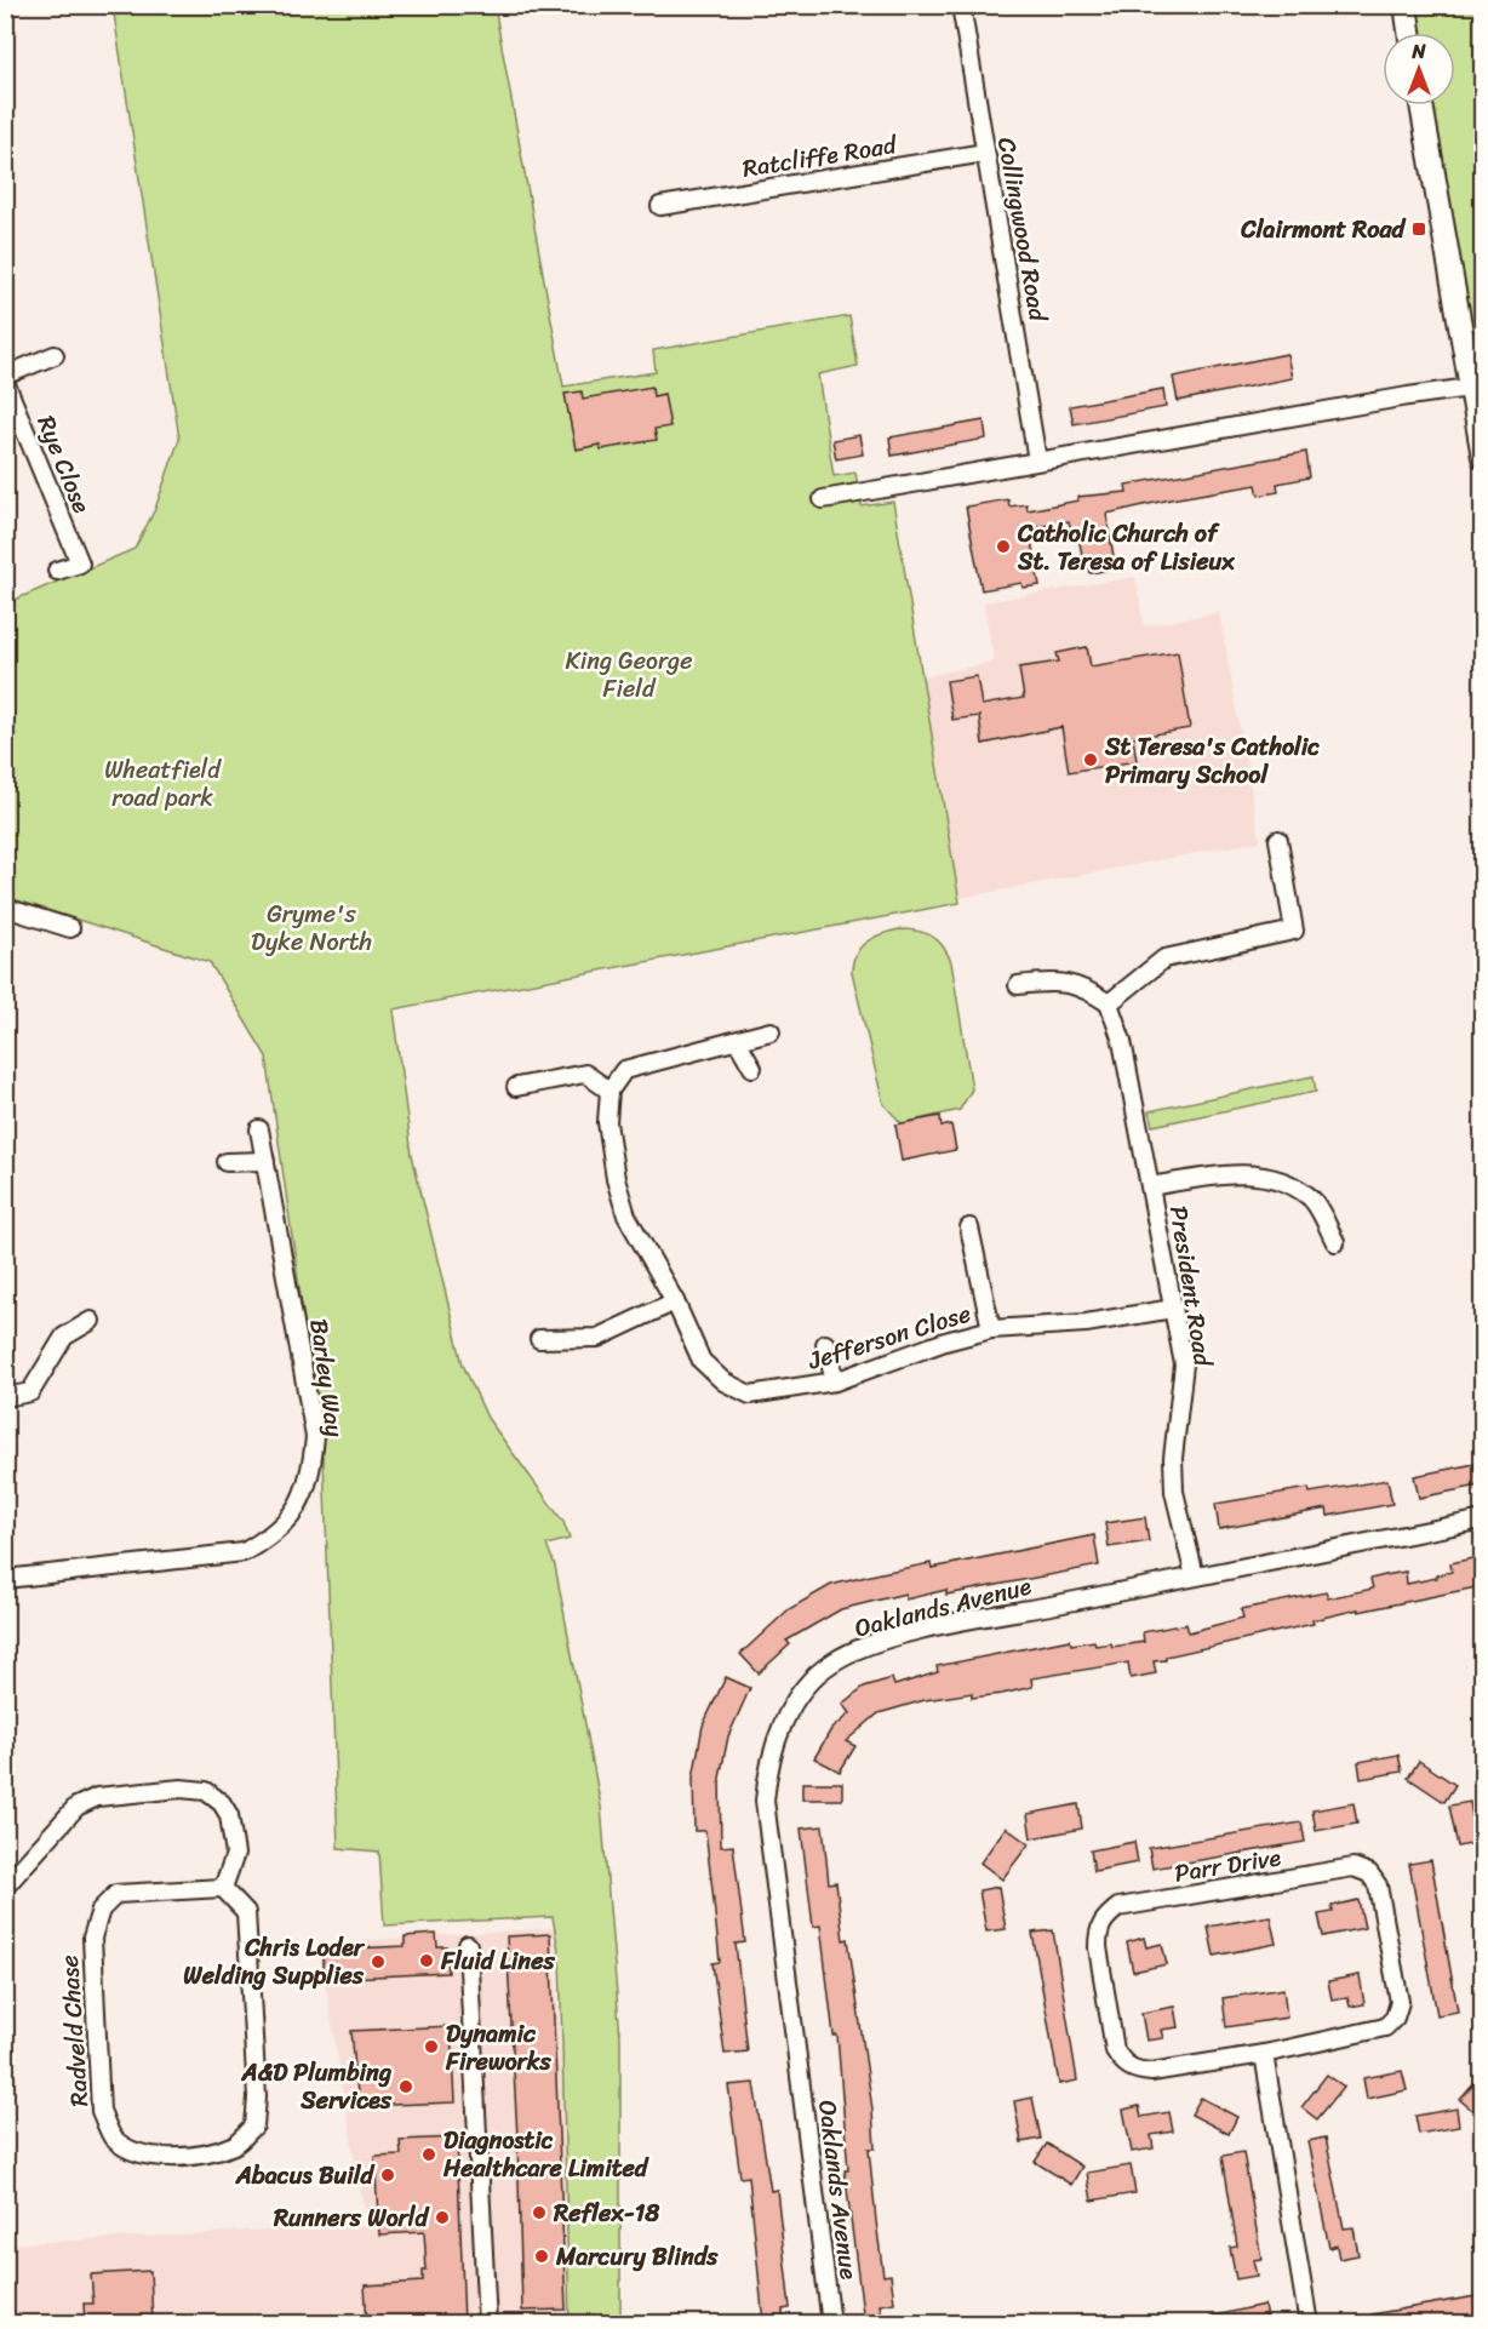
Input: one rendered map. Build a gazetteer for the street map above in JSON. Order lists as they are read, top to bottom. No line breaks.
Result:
{"streets":{"street":["Ratcliffe Road","Collingwood Road","Rye Close","President Road","Jefferson Close","Barley Way","Oaklands Avenue","Parr Drive","Radveld Chase"]},"crossings":[["Ratcliffe Road","Collingwood Road"],["President Road","Jefferson Close"],["President Road","Oaklands Avenue"]],"parks":["King George Field","Wheatfield road park","Gryme's Dyke North"],"places":{"transit":["Clairmont Road"],"other":["Catholic Church of St. Teresa of Lisieux","St Teresa's Catholic Primary School","Fluid Lines","Chris Loder Welding Supplies","Dynamic Fireworks","A&D Plumbing Services","Diagnostic Healthcare Limited","Abacus Build","Reflex-18","Runners World","Marcury Blinds"]},"north":"top"}
